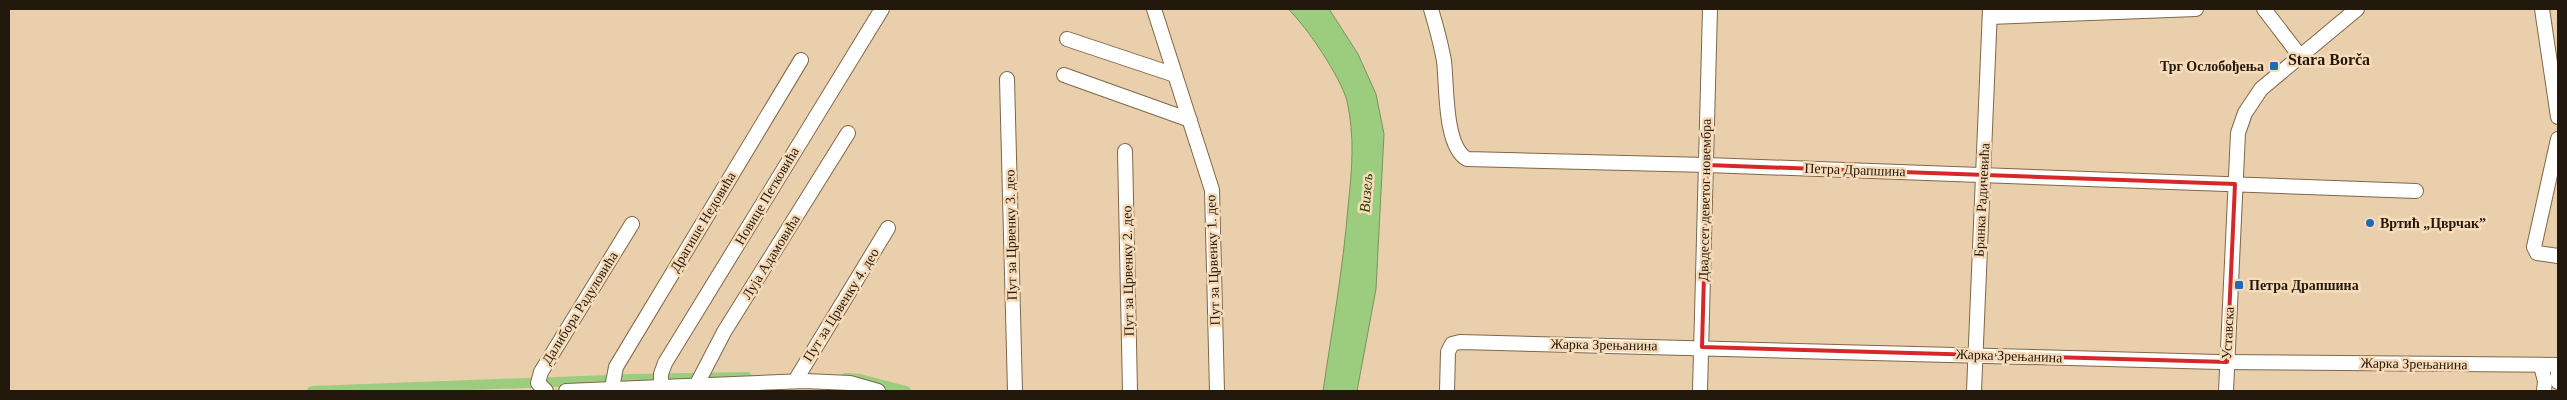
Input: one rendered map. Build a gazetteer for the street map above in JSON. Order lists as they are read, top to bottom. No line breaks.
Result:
{"streets":{"street":["Петра Драпшина","Новице Петковића","Двадесет деветог новембра","Бранка Радичевића","Драгише Недовића","Пут за Црвенку 3. део","Луја Адамовића","Пут за Црвенку 1. део","Пут за Црвенку 2. део","Пут за Црвенку 4. део","Далибора Радуловића","Уставска","Жарка Зрењанина"]},"crossings":[["Петра Драпшина","Двадесет деветог новембра"],["Петра Драпшина","Бранка Радичевића"],["Петра Драпшина","Уставска"],["Двадесет деветог новембра","Жарка Зрењанина"],["Бранка Радичевића","Жарка Зрењанина"],["Уставска","Жарка Зрењанина"]],"districts":["Stara Borča"],"water":["Визељ"],"places":{"transit":["Трг Ослобођења","Петра Драпшина"],"other":["Вртић „Цврчак”"]}}
